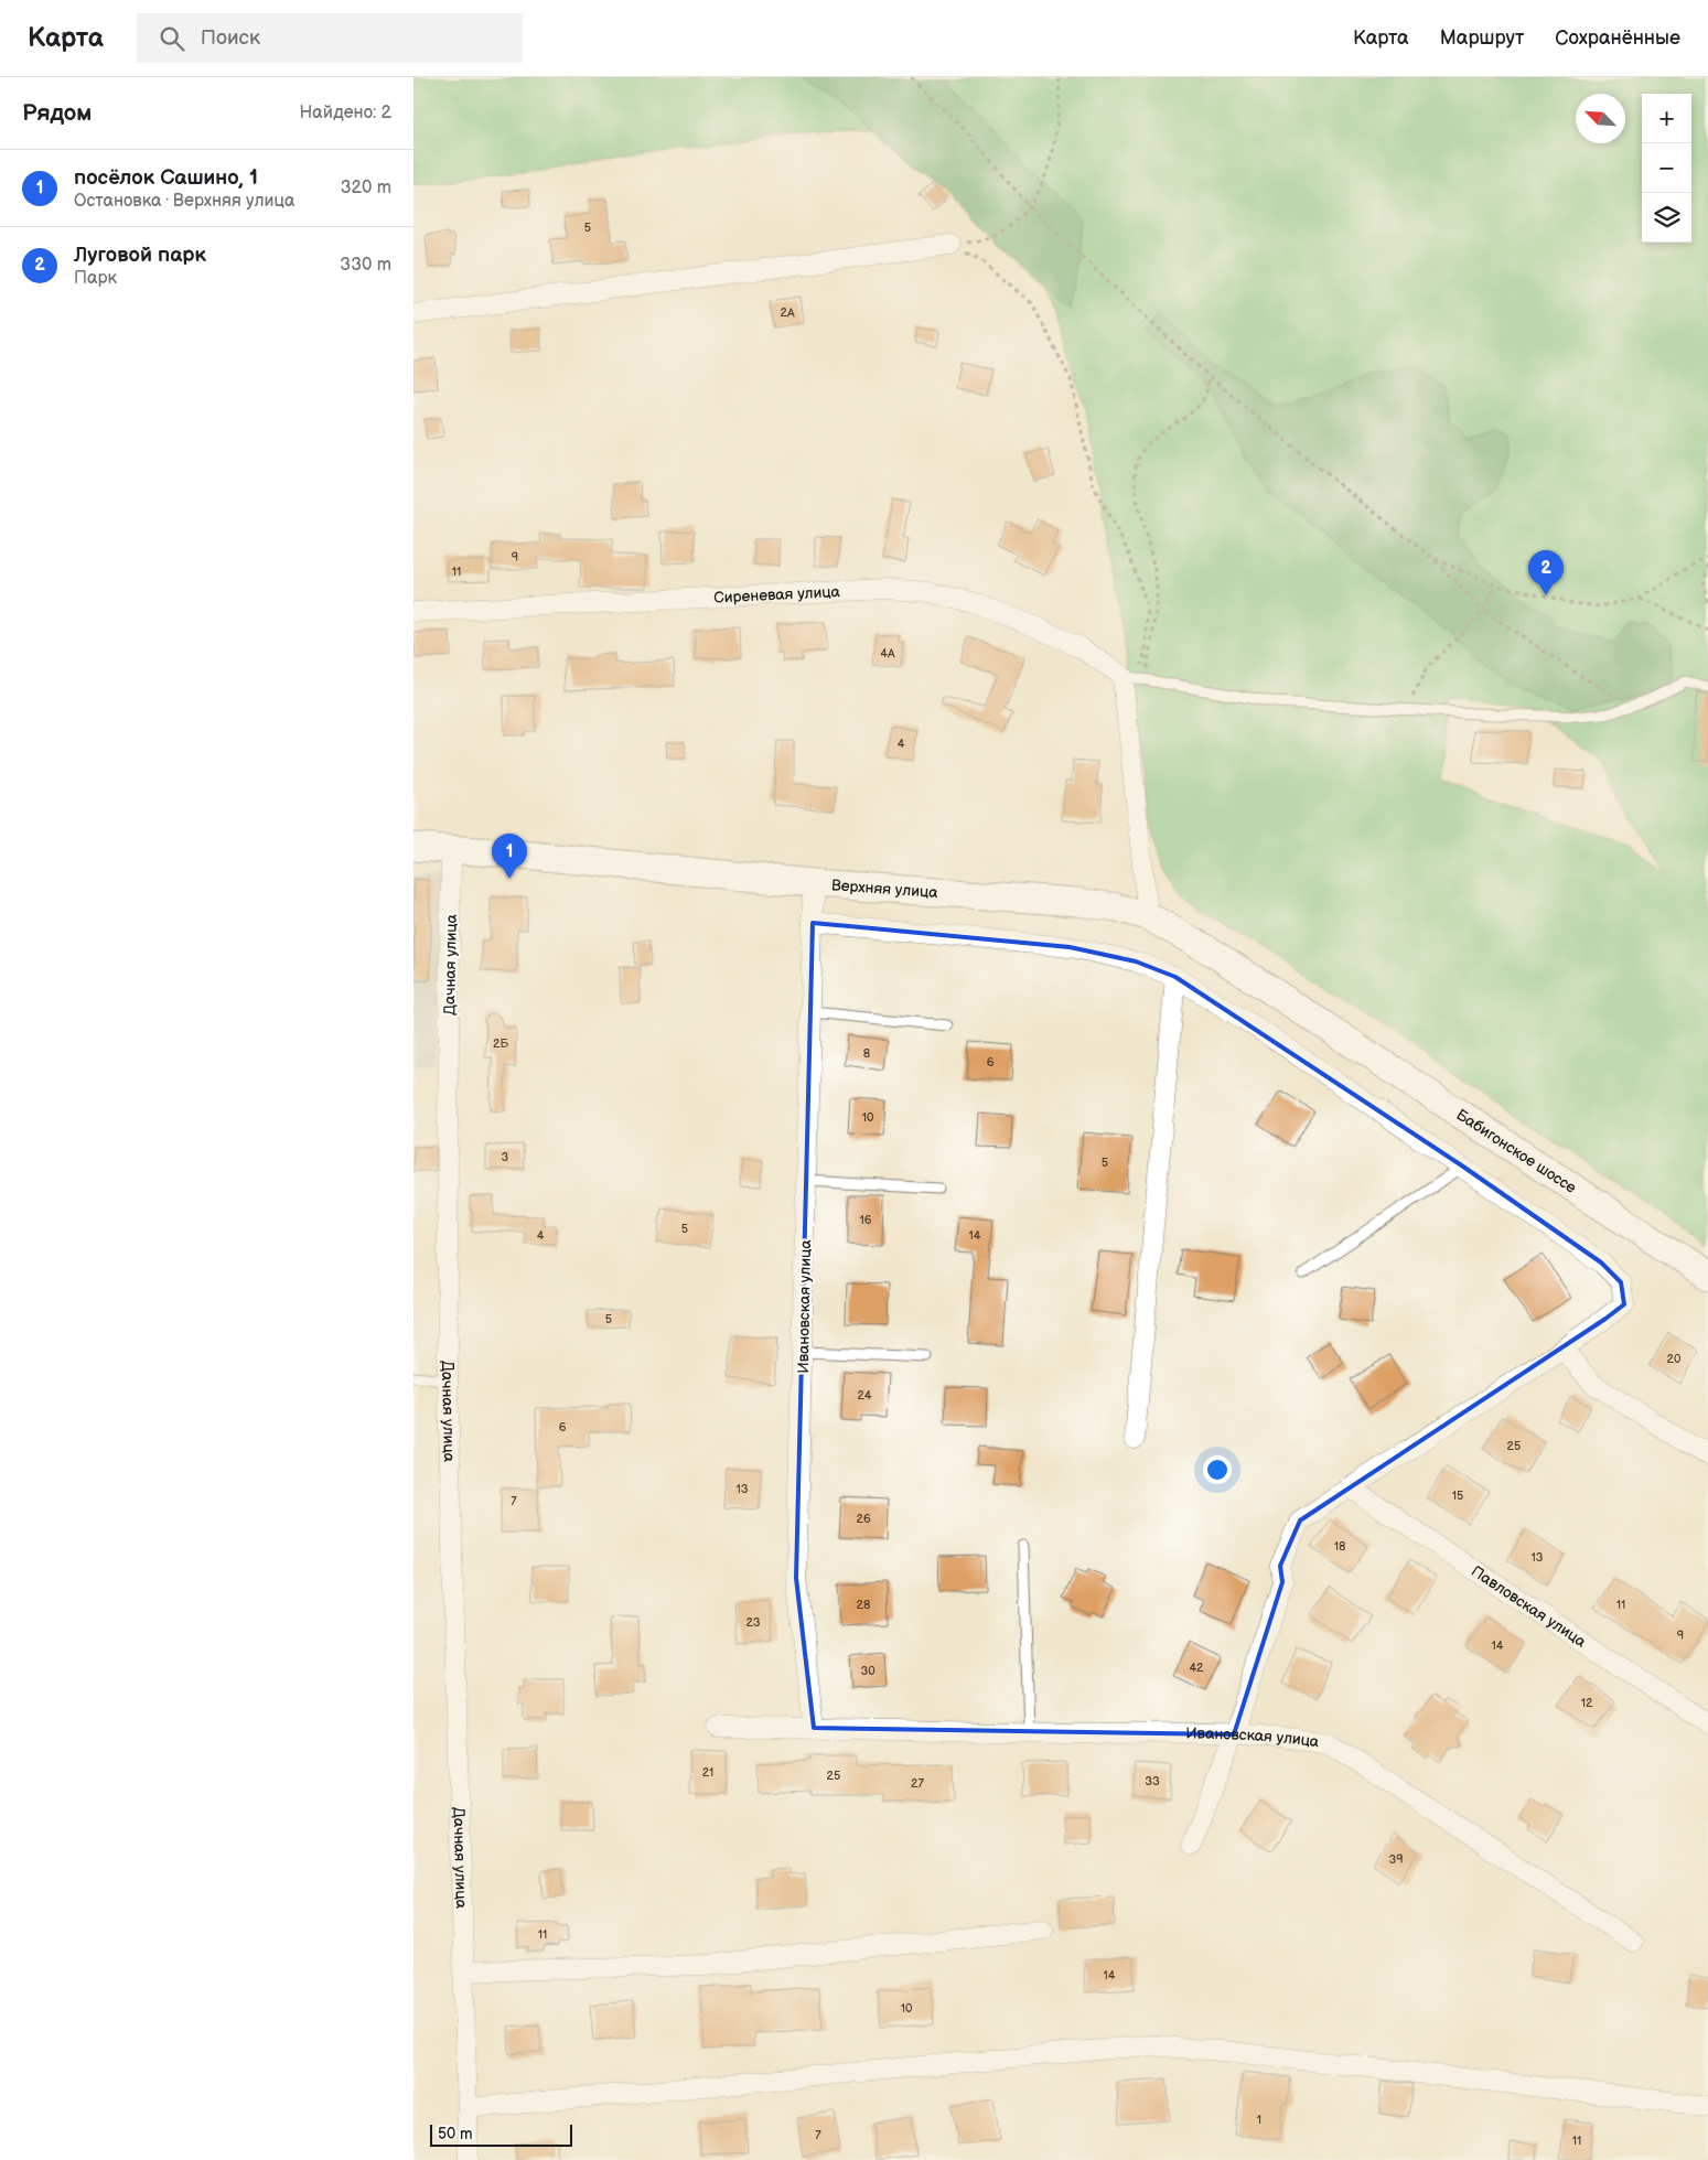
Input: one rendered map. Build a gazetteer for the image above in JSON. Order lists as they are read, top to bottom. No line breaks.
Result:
{"streets":{"street":["Сиреневая улица","Верхняя улица","Дачная улица","Бабигонское шоссе","Ивановская улица","Павловская улица"]},"crossings":[["Верхняя улица","Дачная улица"],["Верхняя улица","Бабигонское шоссе"],["Верхняя улица","Ивановская улица"]],"house_numbers":["5","2А","9","11","4А","4","2Б","8","6","10","3","5","16","5","4","14","5","20","24","6","25","13","15","7","26","18","13","28","11","23","9","14","42","30","12","21","25","33","27","39","11","14","10","1","7","11"],"scale_bar":"50 m","north":"top left","page":{"header":"Карта","search":"Поиск","nav":["Карта","Маршрут","Сохранённые"],"heading":["Рядом","Найдено: 2"],"map_buttons":["+","−"],"list":[{"mark":"1","name":"посёлок Сашино, 1","note":"Остановка · Верхняя улица","value":"320 m"},{"mark":"2","name":"Луговой парк","note":"Парк","value":"330 m"}],"pins":["2","1"],"scale":"50 m"}}
